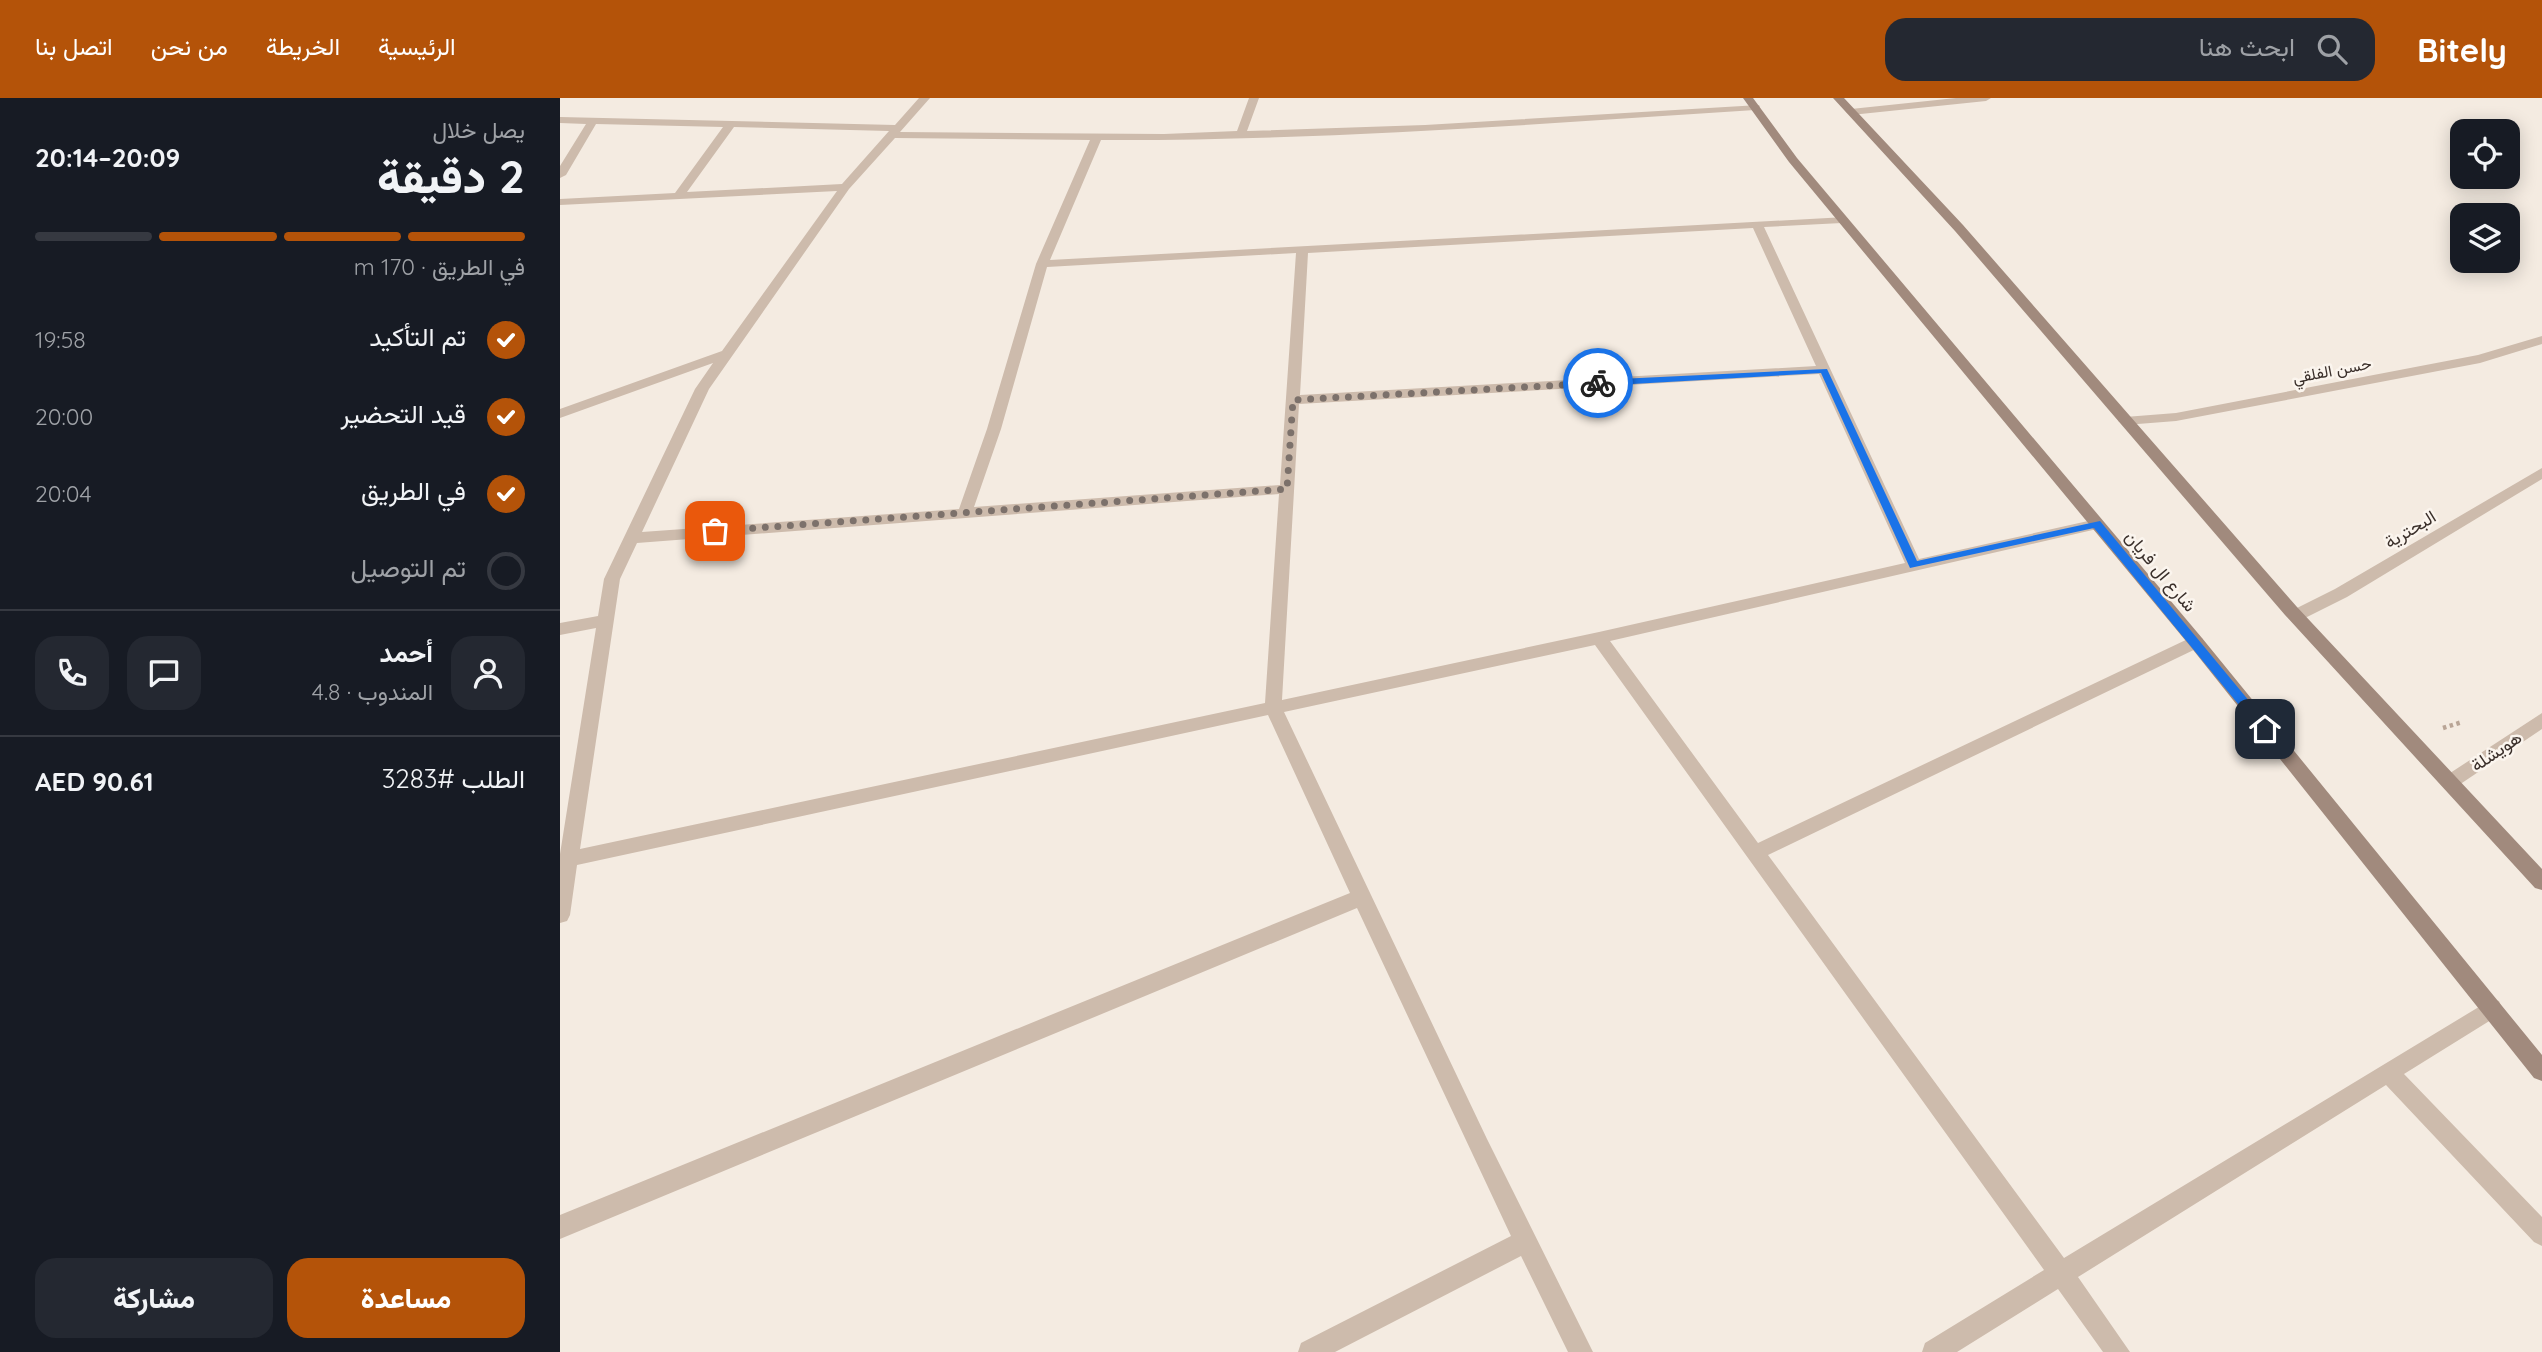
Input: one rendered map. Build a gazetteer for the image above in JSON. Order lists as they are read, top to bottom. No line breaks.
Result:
{"streets":{"main road":["شارع ال فريان"],"street":["حسن الفلقي","البحترية","هويشلة"]},"page":{"header":"Bitely","search":"ابحث هنا","nav":["الرئيسية","الخريطة","من نحن","اتصل بنا"],"heading":["2 دقيقة","يصل خلال","20:09–20:14"],"panel":["أحمد","المندوب · 4.8","الطلب #3283","AED 90.61"],"bar":"في الطريق · 170 m","list":[["تم التأكيد","19:58"],["قيد التحضير","20:00"],["في الطريق","20:04"],"تم التوصيل"],"buttons":["مساعدة","مشاركة"]}}
